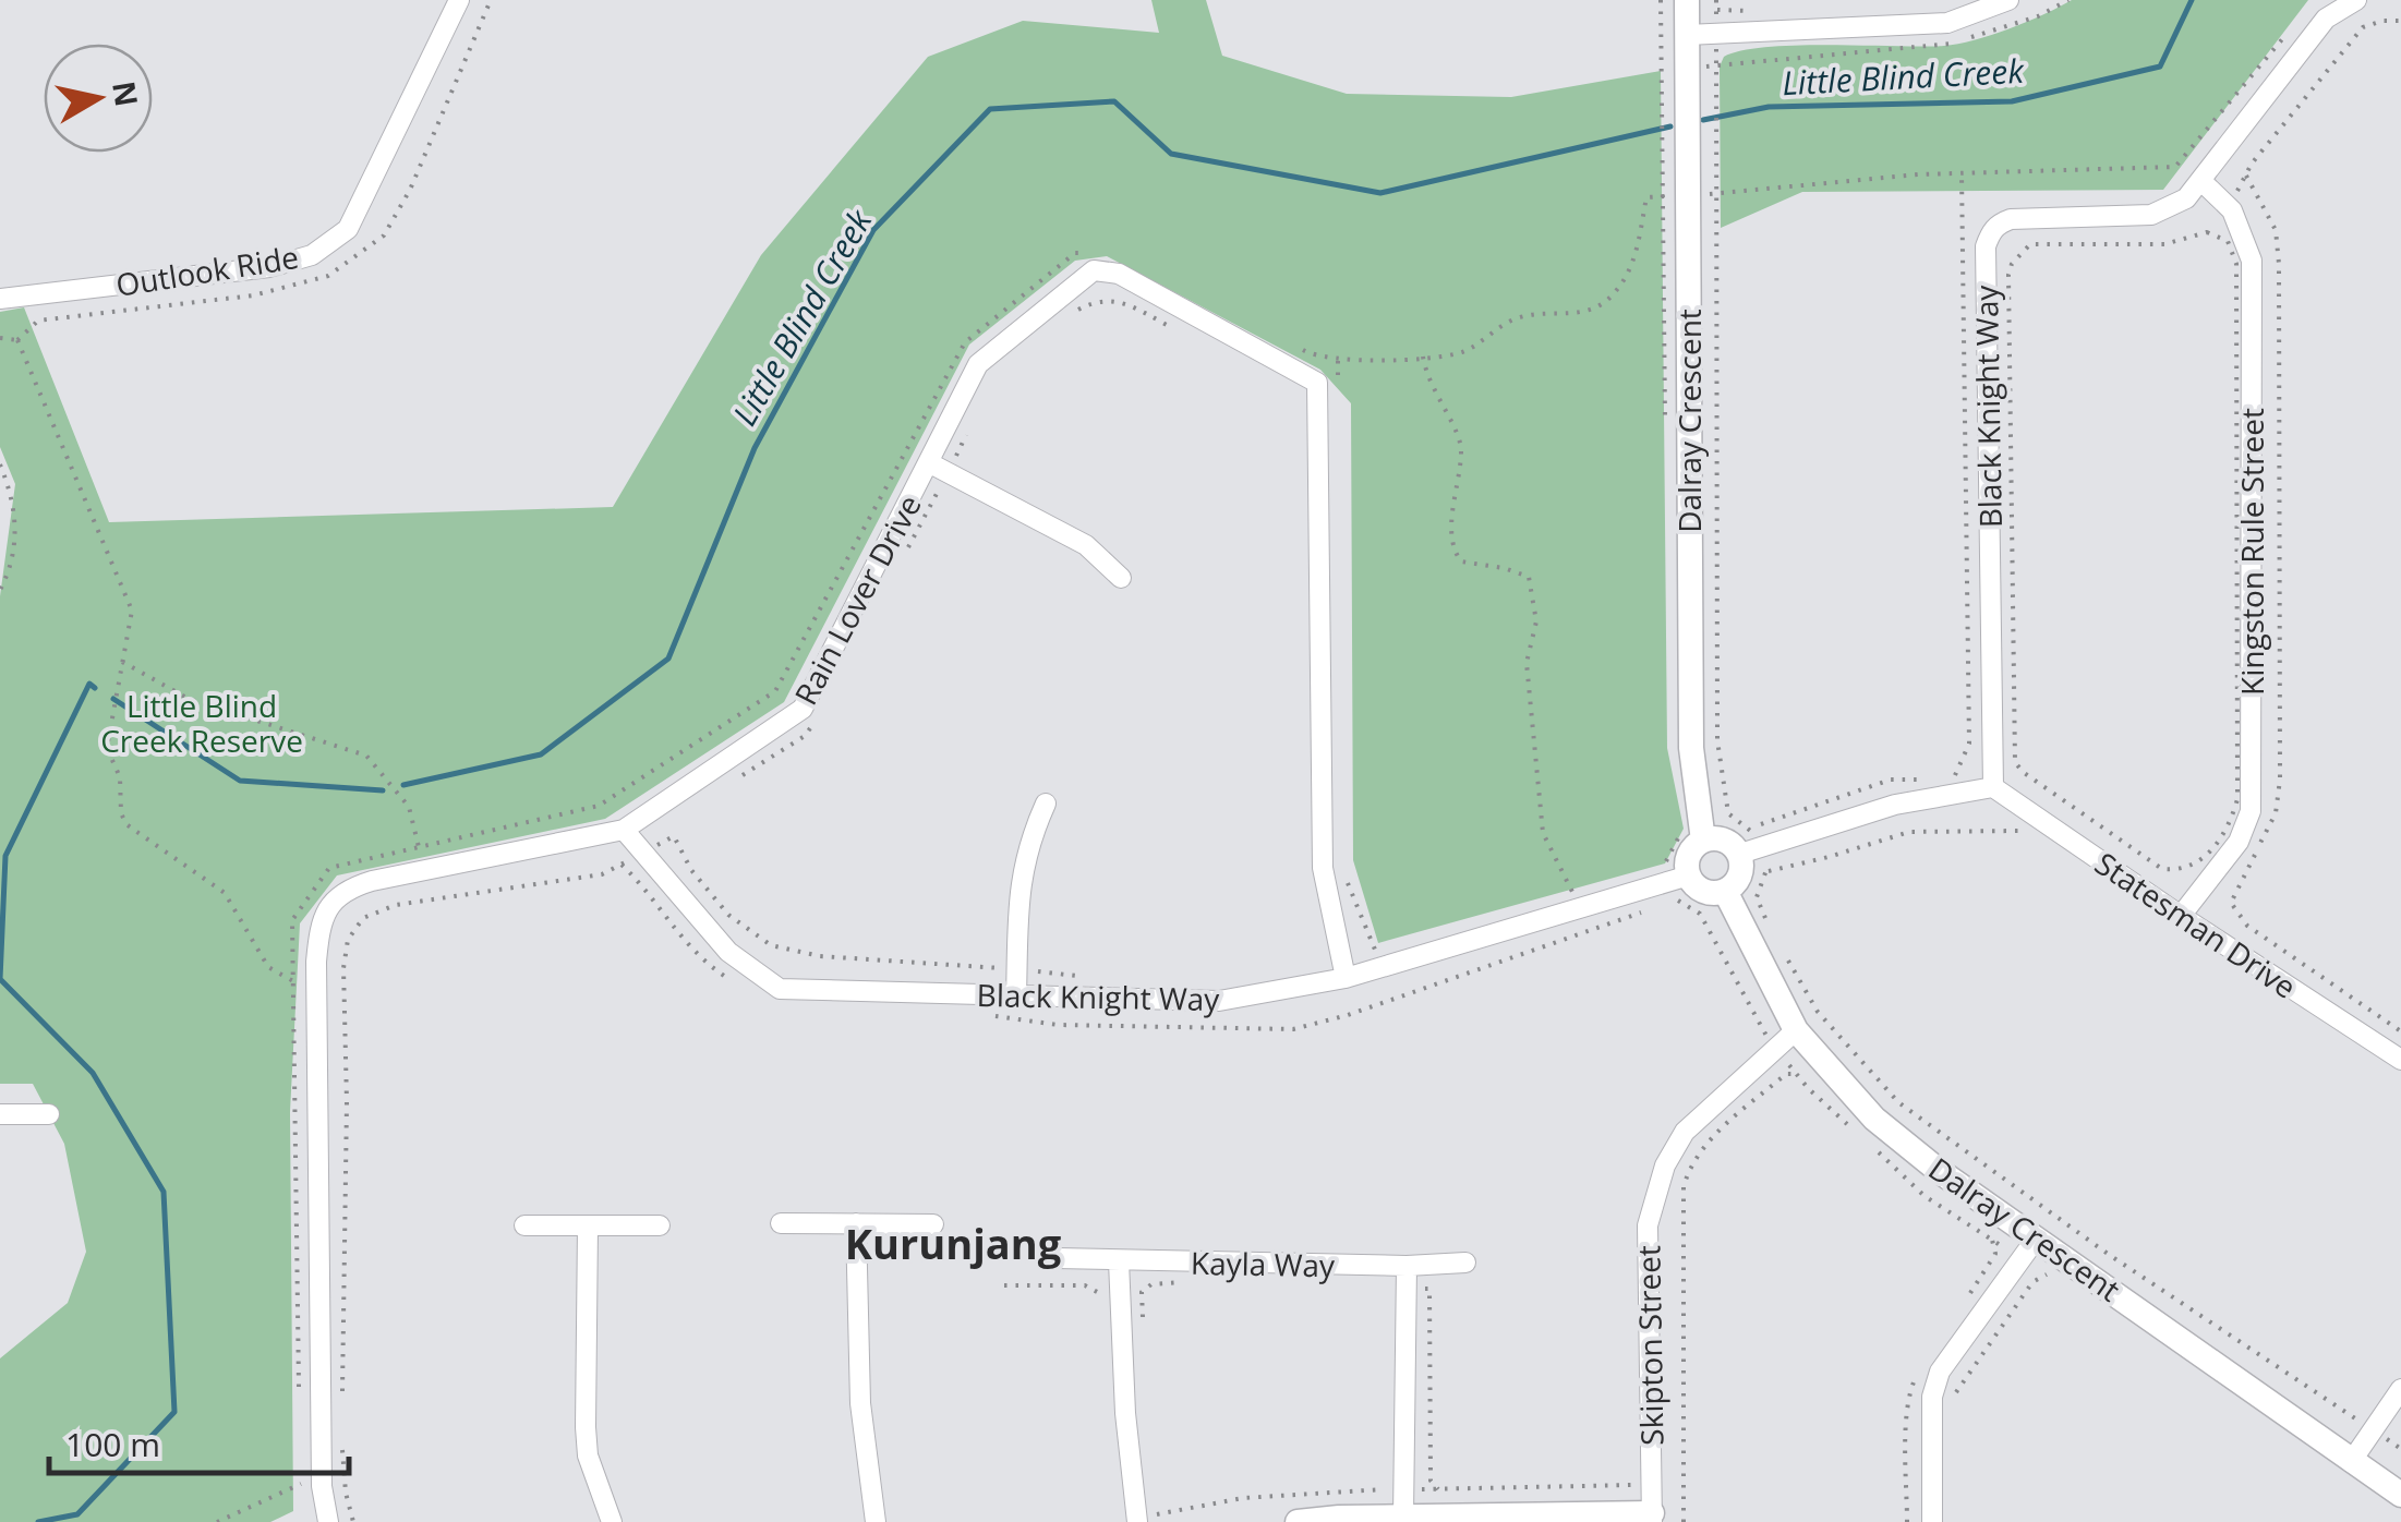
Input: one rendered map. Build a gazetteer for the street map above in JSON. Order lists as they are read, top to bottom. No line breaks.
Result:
{"streets":{"street":["Outlook Ride","Black Knight Way","Dalray Crescent","Kingston Rule Street","Rain Lover Drive","Statesman Drive","Kayla Way","Skipton Street"]},"crossings":[["Black Knight Way","Dalray Crescent"],["Black Knight Way","Kingston Rule Street"],["Black Knight Way","Rain Lover Drive"],["Black Knight Way","Statesman Drive"],["Dalray Crescent","Skipton Street"],["Kingston Rule Street","Statesman Drive"]],"districts":["Kurunjang"],"water":["Little Blind Creek"],"parks":["Little Blind Creek Reserve"],"scale_bar":"100 m","north":"right"}
